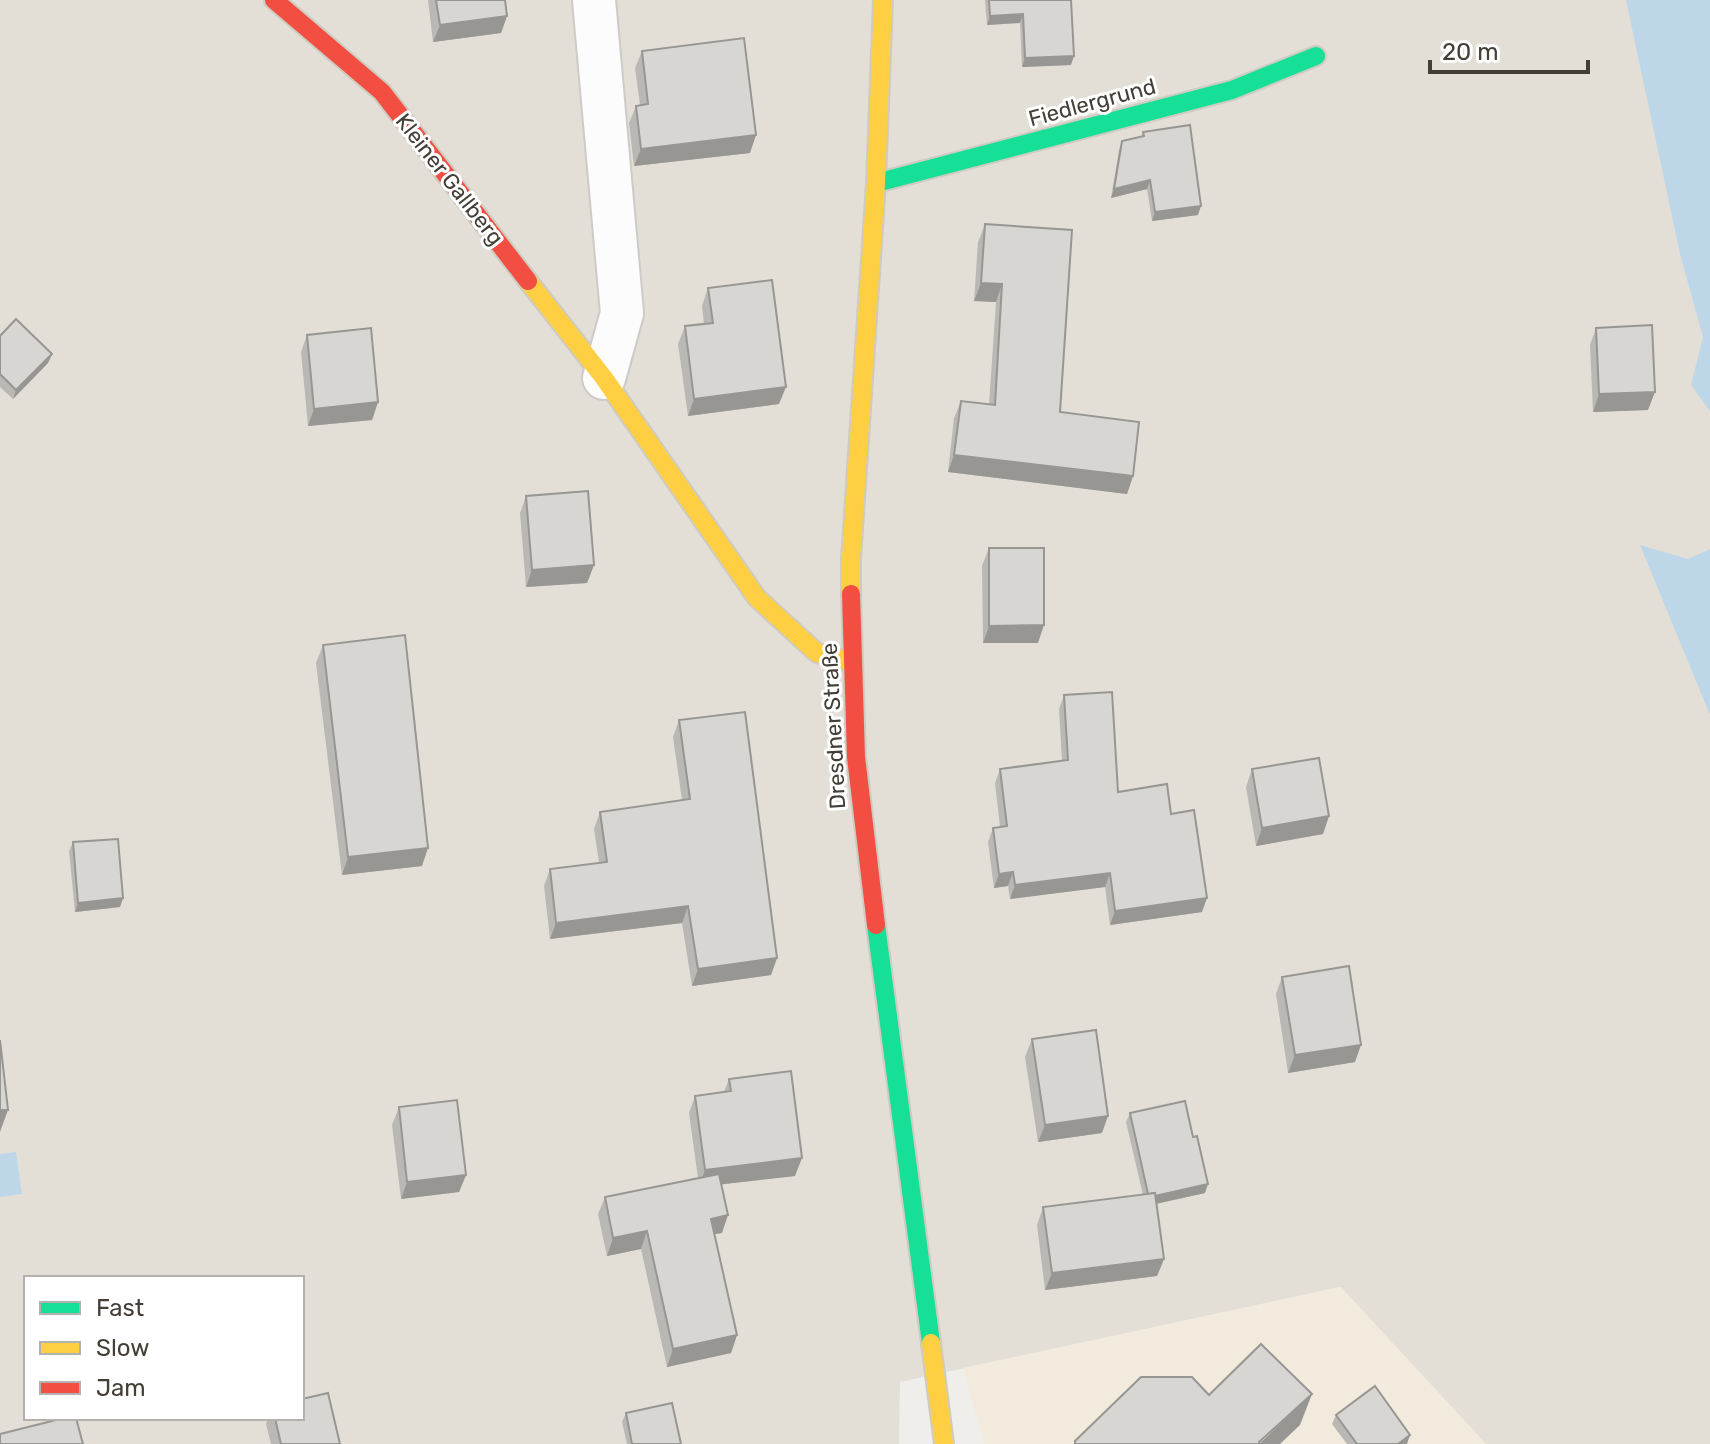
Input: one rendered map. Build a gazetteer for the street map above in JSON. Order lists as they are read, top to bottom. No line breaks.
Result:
{"streets":{"main road":["Fiedlergrund","Kleiner Gallberg","Dresdner Straße"]},"crossings":[["Fiedlergrund","Dresdner Straße"],["Kleiner Gallberg","Dresdner Straße"]],"legend":["Fast","Slow","Jam"],"scale_bar":"20 m"}
